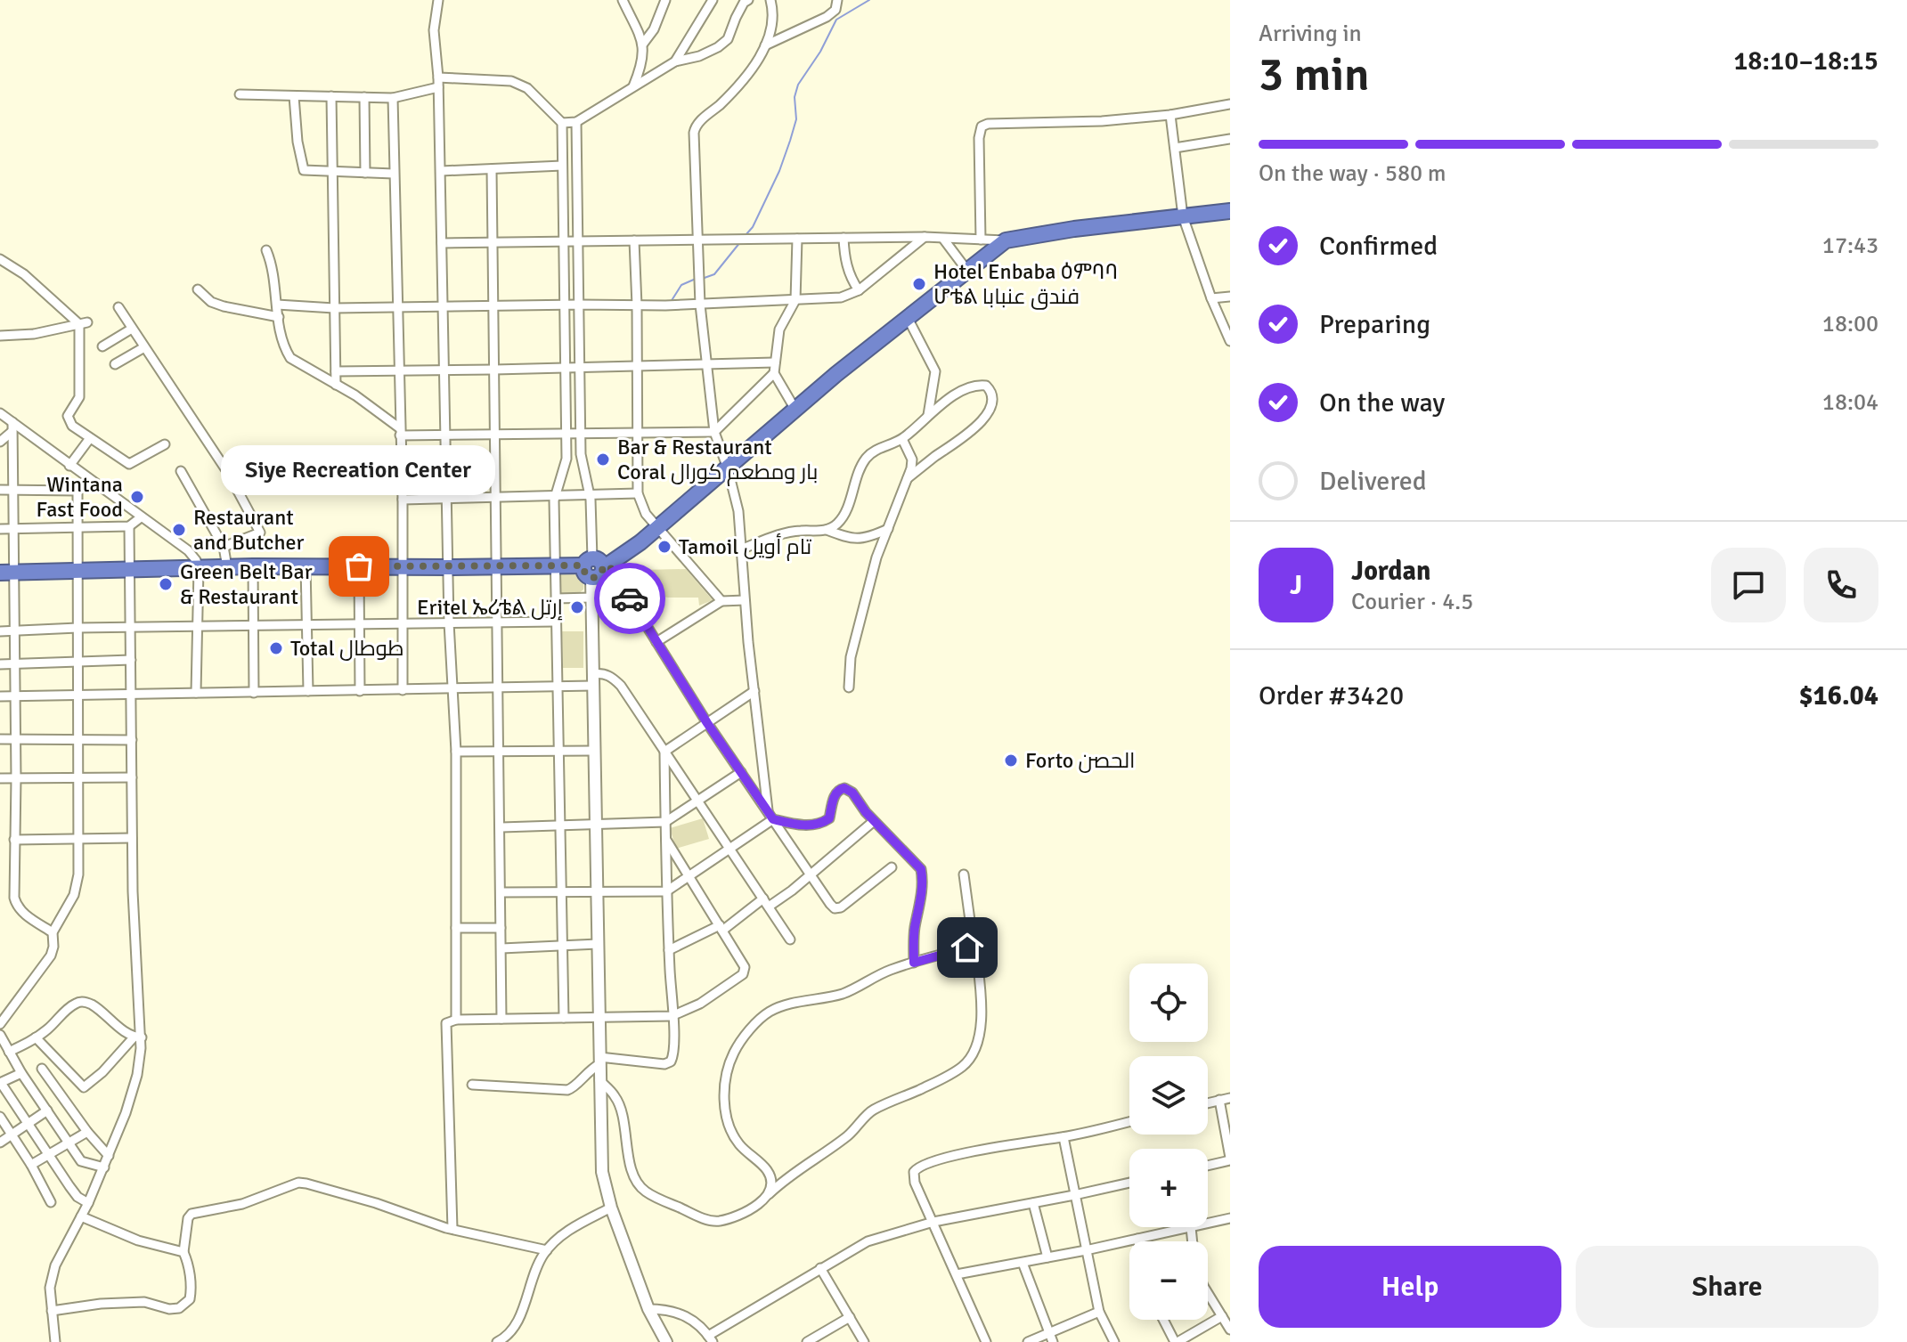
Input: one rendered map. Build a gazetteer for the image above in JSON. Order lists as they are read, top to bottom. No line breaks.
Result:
{"places":["Hotel Enbaba ዕምባባ ሆቴል فندق عنبابا","Bar & Restaurant Coral بار ومطعم كورال","Wintana Fast Food","Restaurant and Butcher","Tamoil تام أويل","Siye Recreation Center","Green Belt Bar & Restaurant","Eritel ኤሪቴል إرتل","Total طوطال","Forto الحصن"],"page":{"heading":["3 min","Arriving in","18:10–18:15"],"panel":["Jordan","Courier · 4.5","Order #3420","$16.04"],"bar":"On the way · 580 m","list":[["Confirmed","17:43"],["Preparing","18:00"],["On the way","18:04"],"Delivered"],"bubble":"Siye Recreation Center","round":"J","map_buttons":["+","−"],"buttons":["Help","Share"]}}
